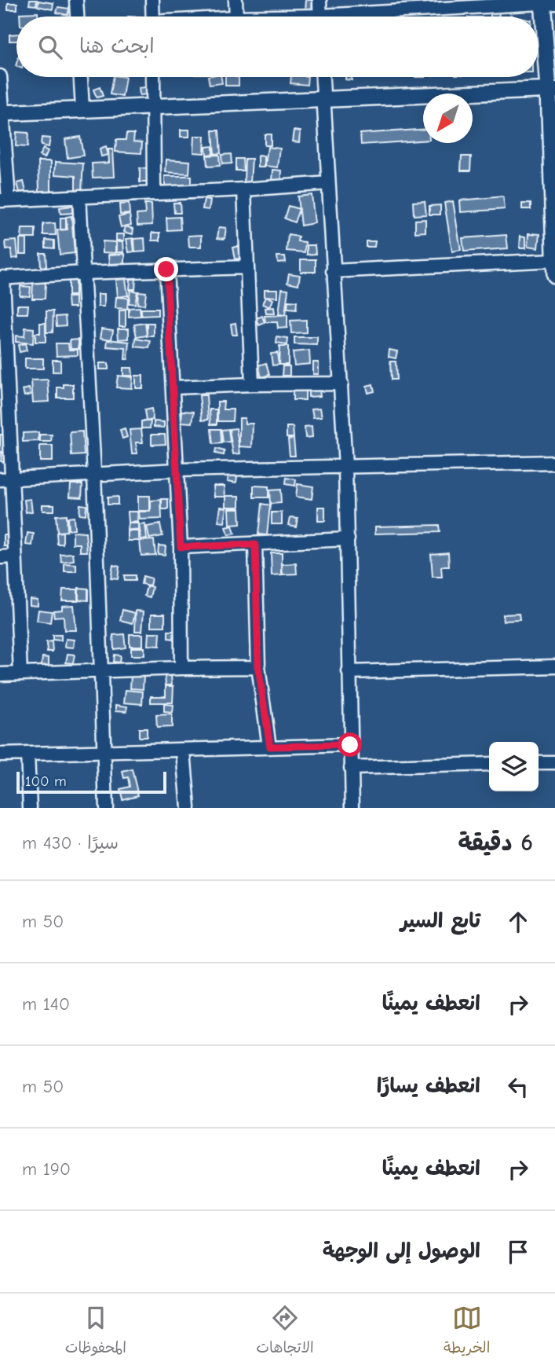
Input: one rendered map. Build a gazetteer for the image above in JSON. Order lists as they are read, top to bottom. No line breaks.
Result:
{"scale_bar":"100 m","north":"bottom left","page":{"search":"ابحث هنا","scale":"100 m","heading":["6 دقيقة","سيرًا · 430 m"],"list":[["تابع السير","50 m"],["انعطف يمينًا","140 m"],["انعطف يسارًا","50 m"],["انعطف يمينًا","190 m"],"الوصول إلى الوجهة"],"nav":["الخريطة","الاتجاهات","المحفوظات"]}}
